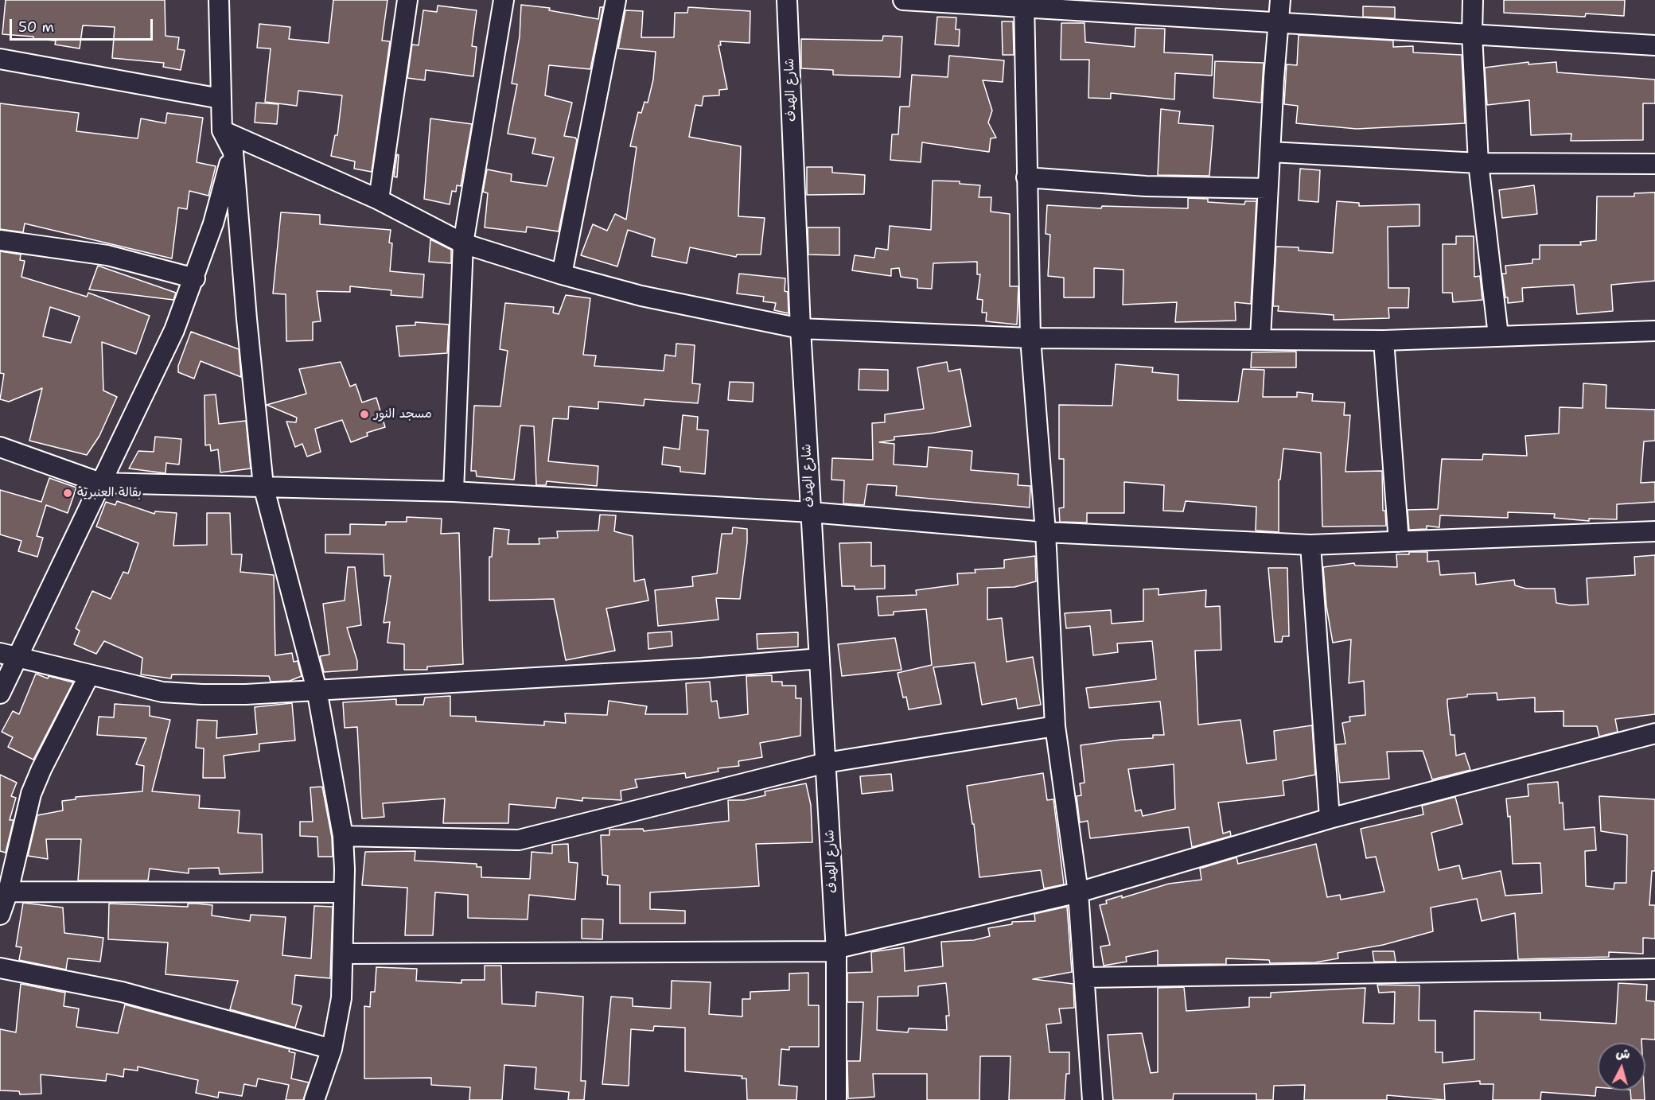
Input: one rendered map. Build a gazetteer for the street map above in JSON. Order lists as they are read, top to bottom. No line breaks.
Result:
{"streets":{"street":["شارع الهدف"]},"places":["مسجد النور","بقالة العنبرية"],"scale_bar":"50 m","north":"top"}
